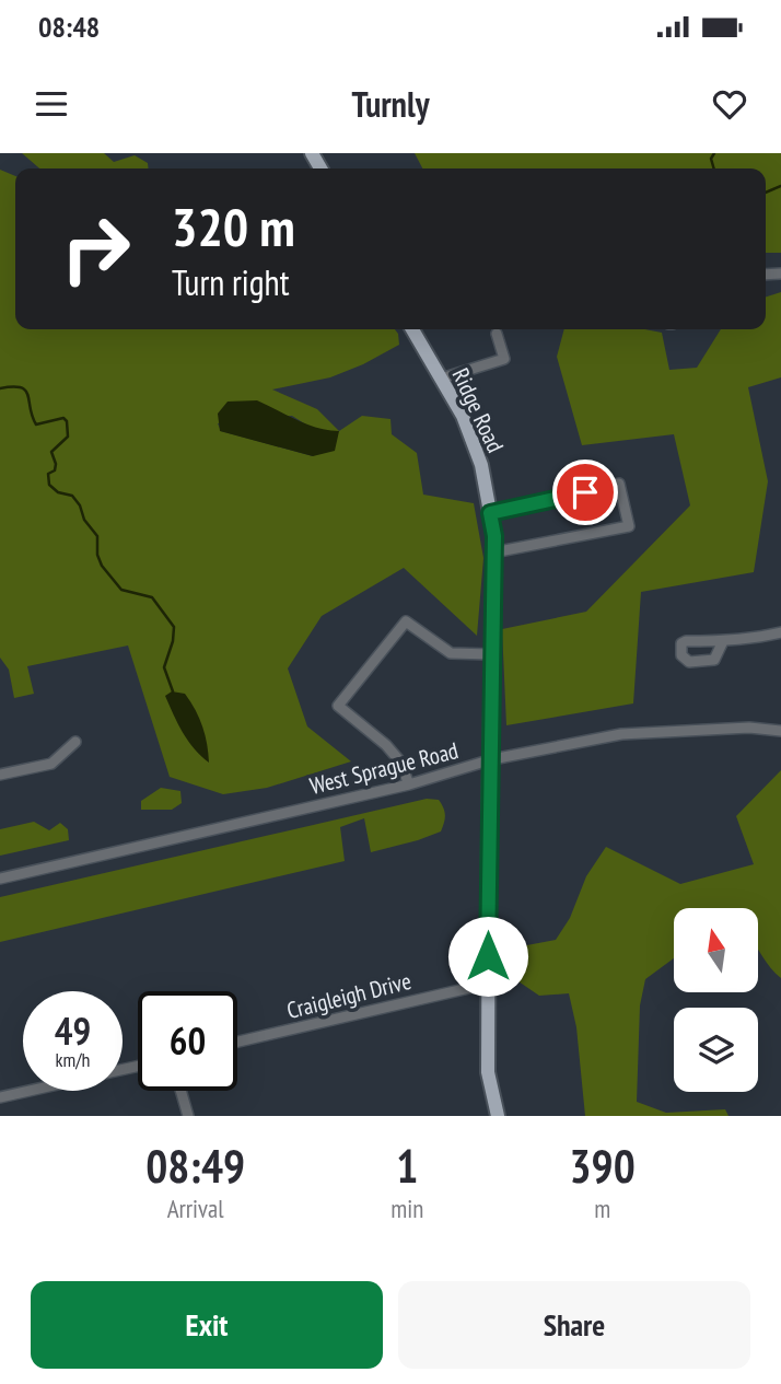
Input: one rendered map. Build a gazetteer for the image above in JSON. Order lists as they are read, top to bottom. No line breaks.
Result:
{"streets":{"main road":["Ridge Road"],"street":["West Sprague Road","Craigleigh Drive"]},"crossings":[["Ridge Road","West Sprague Road"],["Ridge Road","Craigleigh Drive"]],"north":"top","page":{"status":"08:48","header":"Turnly","turn":["320 m","Turn right"],"speed":"49 km/h","limit":"60","eta":["08:49","Arrival","1","min","390","m"],"buttons":["Exit","Share"]}}
